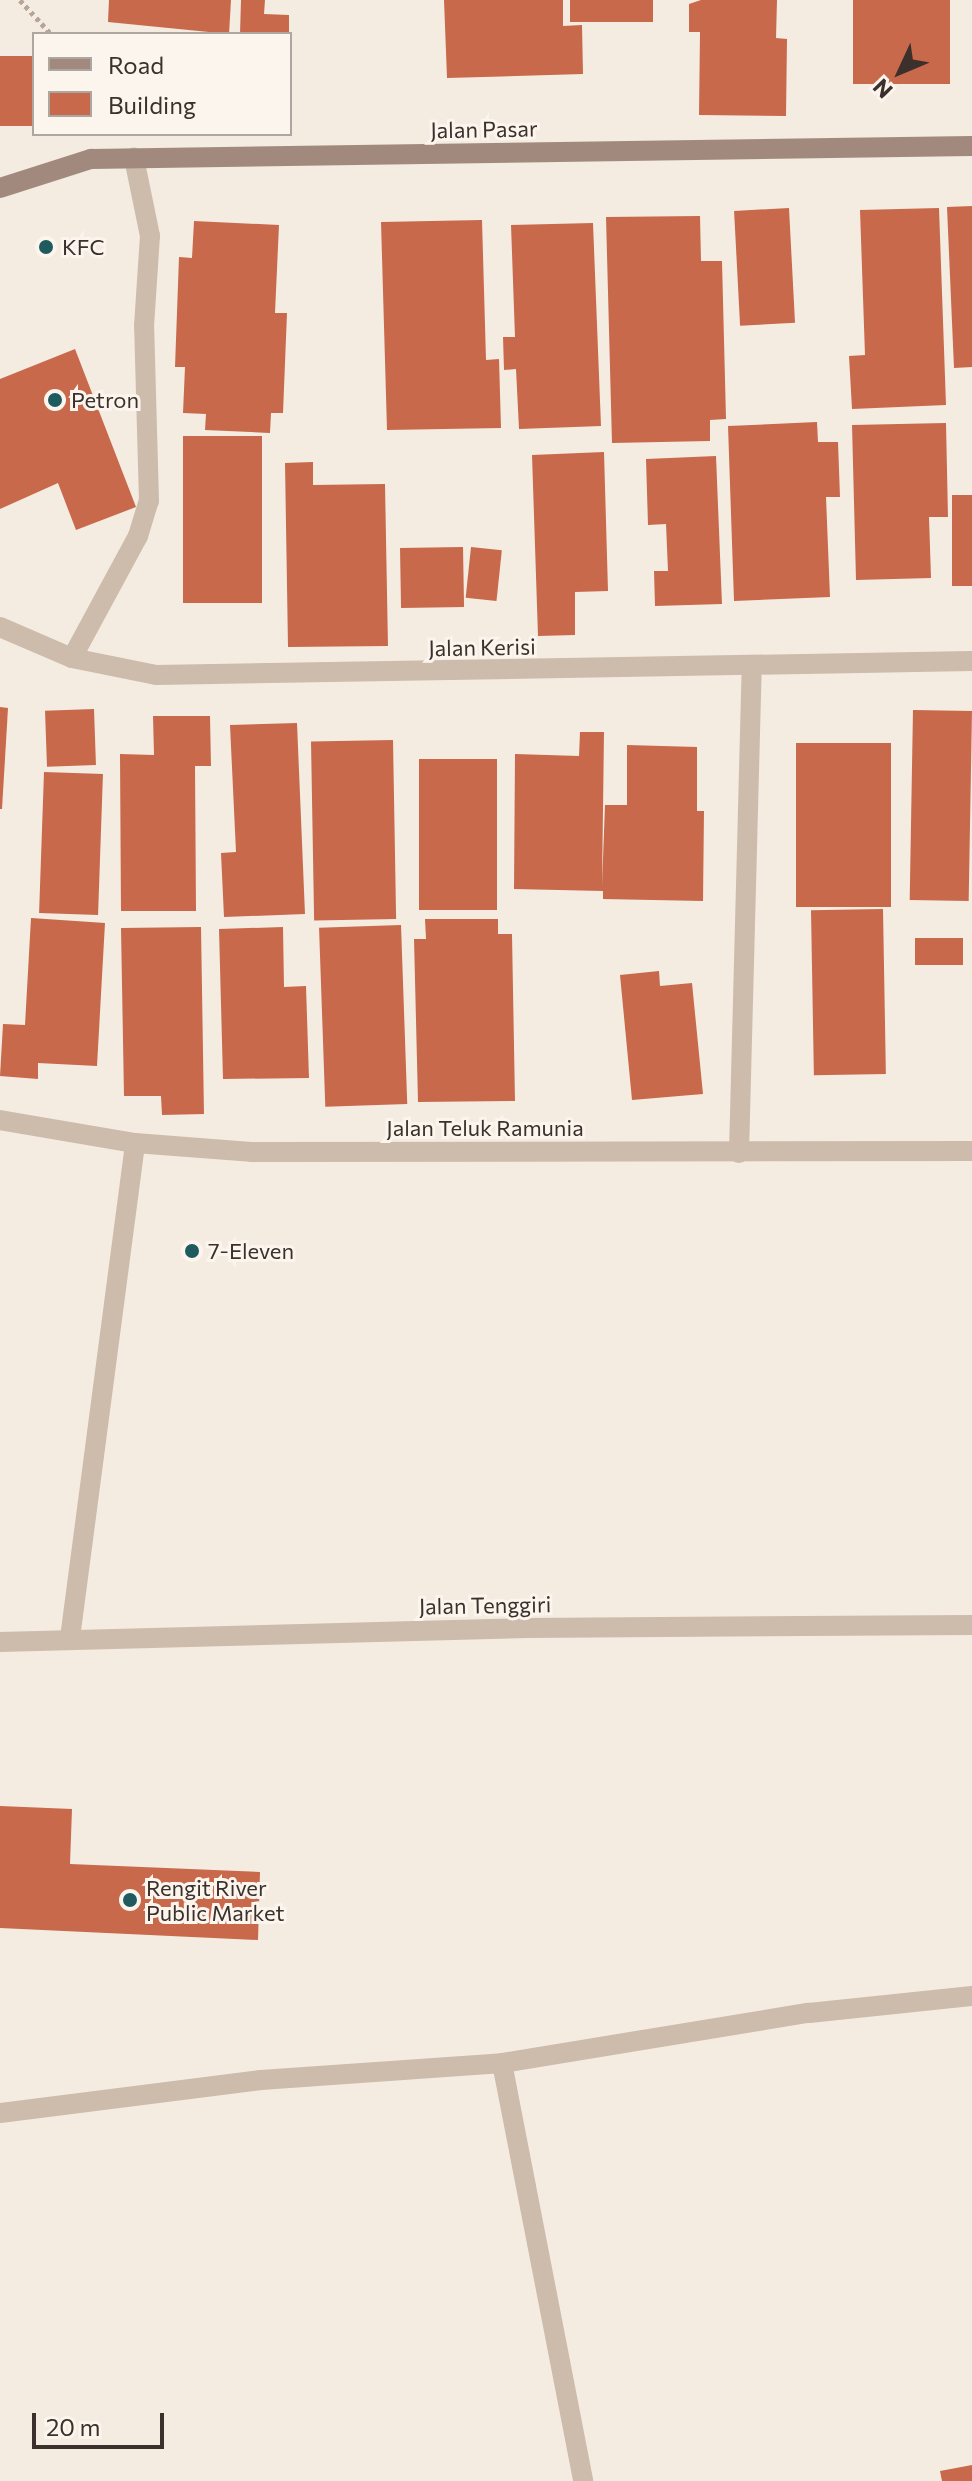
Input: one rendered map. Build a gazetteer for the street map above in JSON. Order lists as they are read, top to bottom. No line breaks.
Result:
{"streets":{"main road":["Jalan Pasar"],"street":["Jalan Kerisi","Jalan Teluk Ramunia","Jalan Tenggiri"]},"places":["KFC","Petron","7-Eleven","Rengit River Public Market"],"legend":["Road","Building"],"scale_bar":"20 m","north":"bottom left"}
